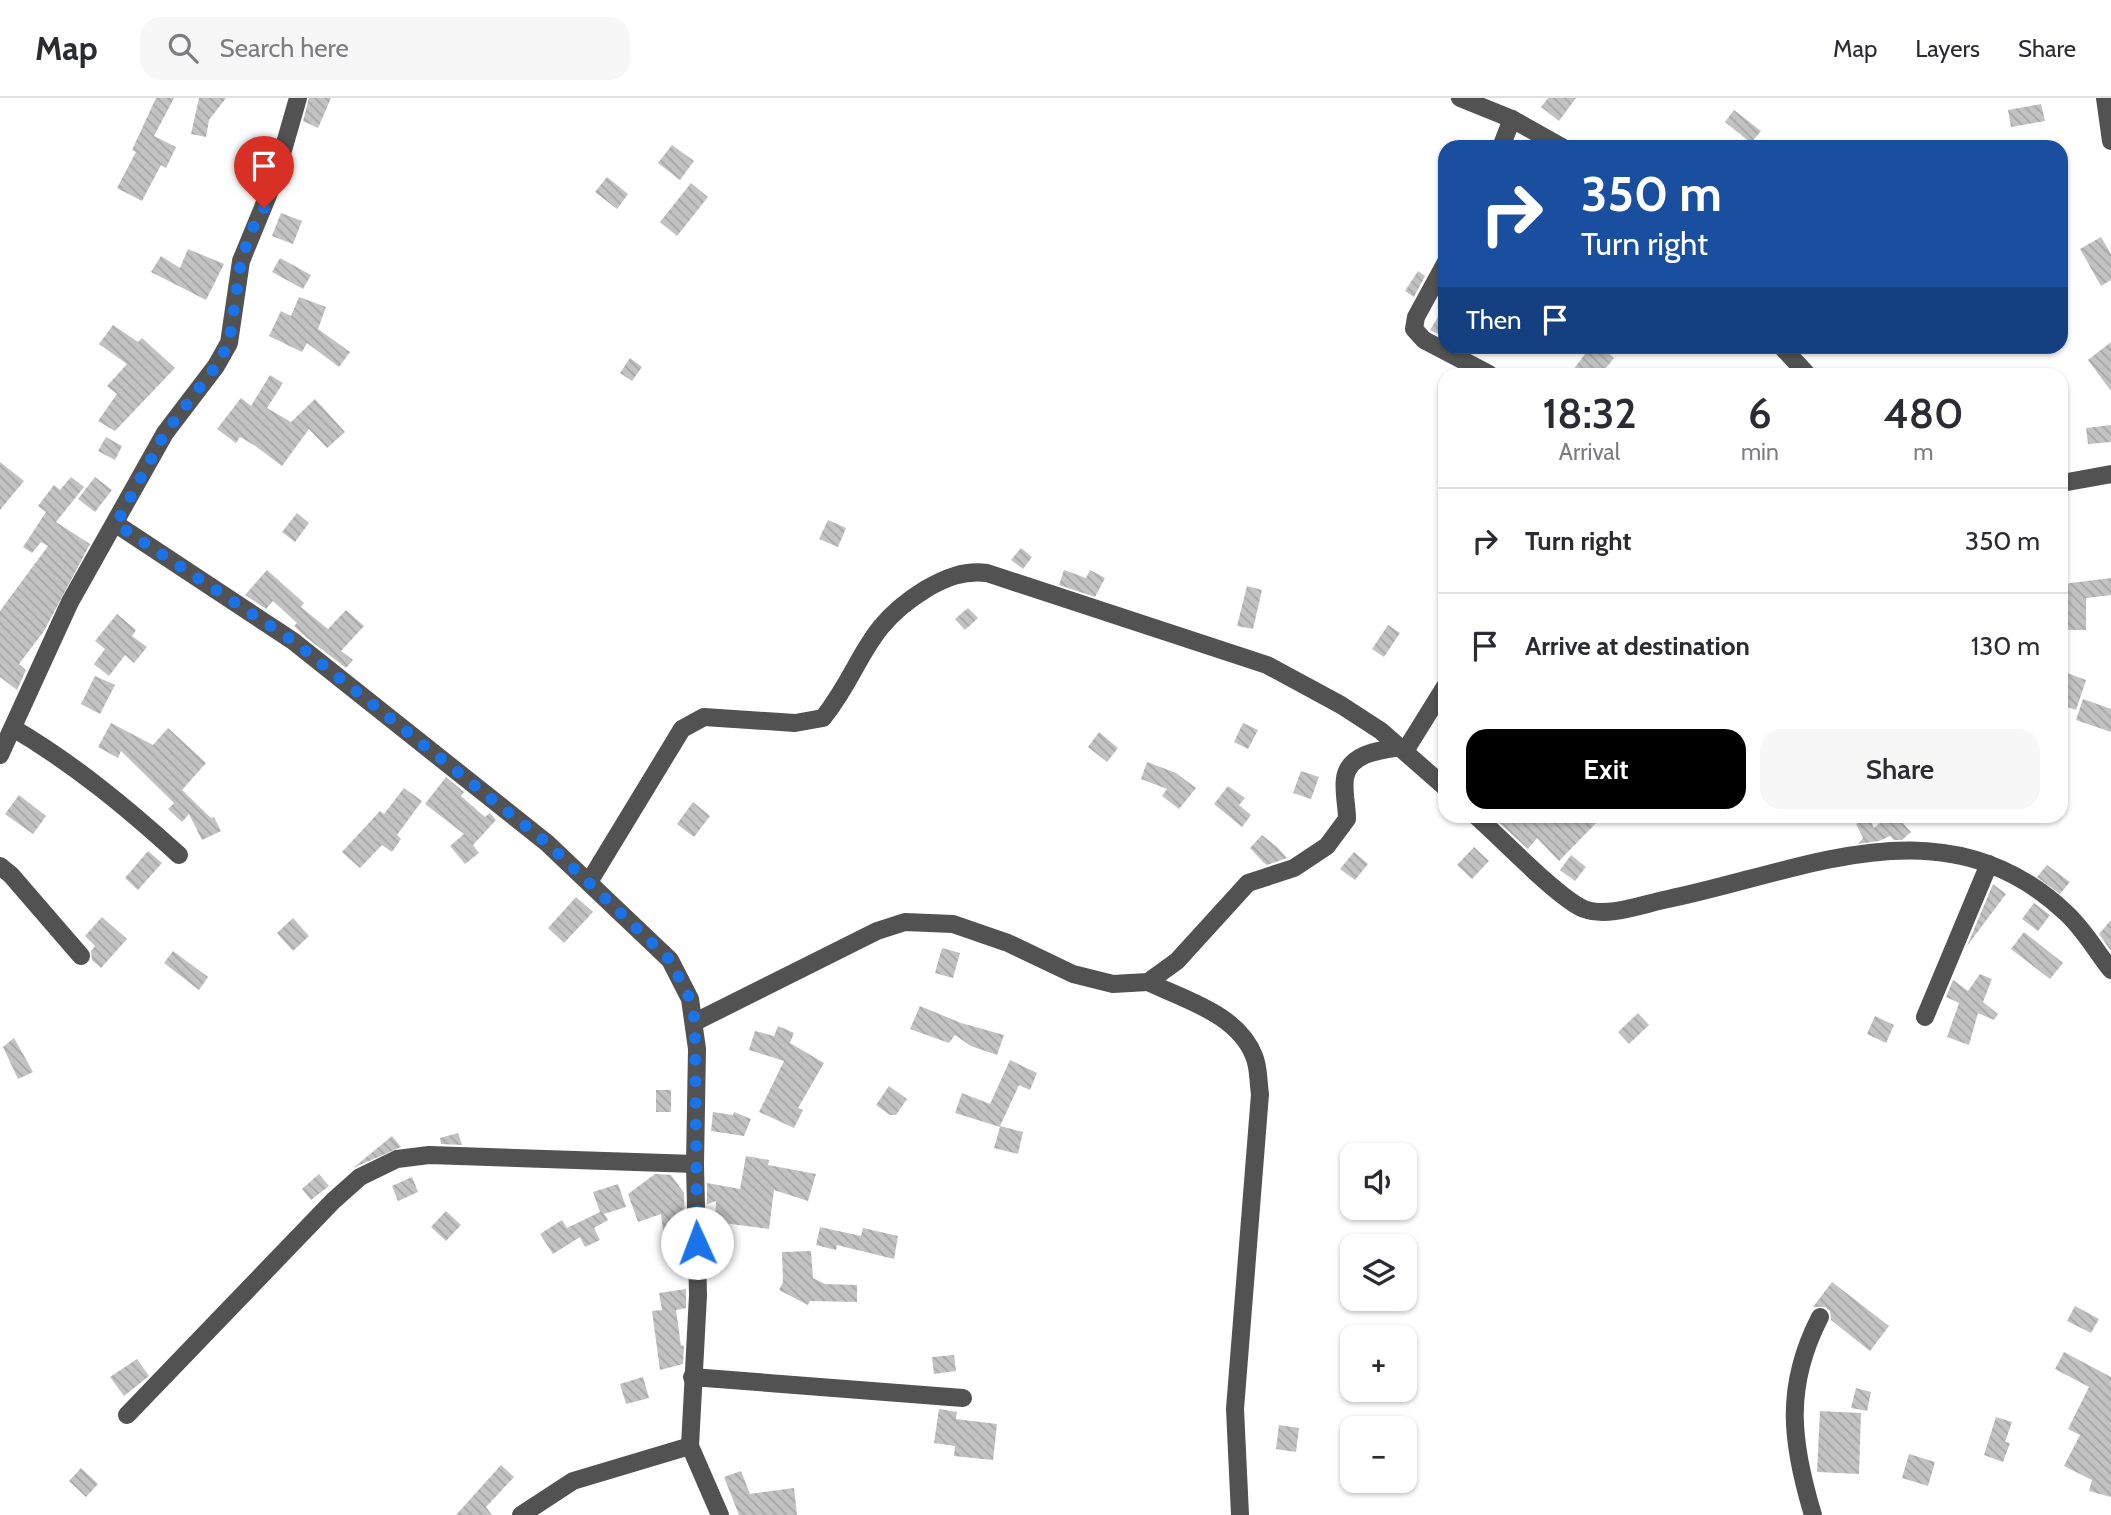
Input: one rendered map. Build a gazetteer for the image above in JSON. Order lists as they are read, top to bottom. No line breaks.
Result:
{"page":{"header":"Map","search":"Search here","nav":["Map","Layers","Share"],"turn":["350 m","Turn right"],"then":"Then","eta":["18:32","Arrival","6","min","480","m"],"list":[{"name":"Turn right","value":"350 m"},{"name":"Arrive at destination","value":"130 m"}],"buttons":["Exit","Share"],"map_buttons":["+","−"]}}
